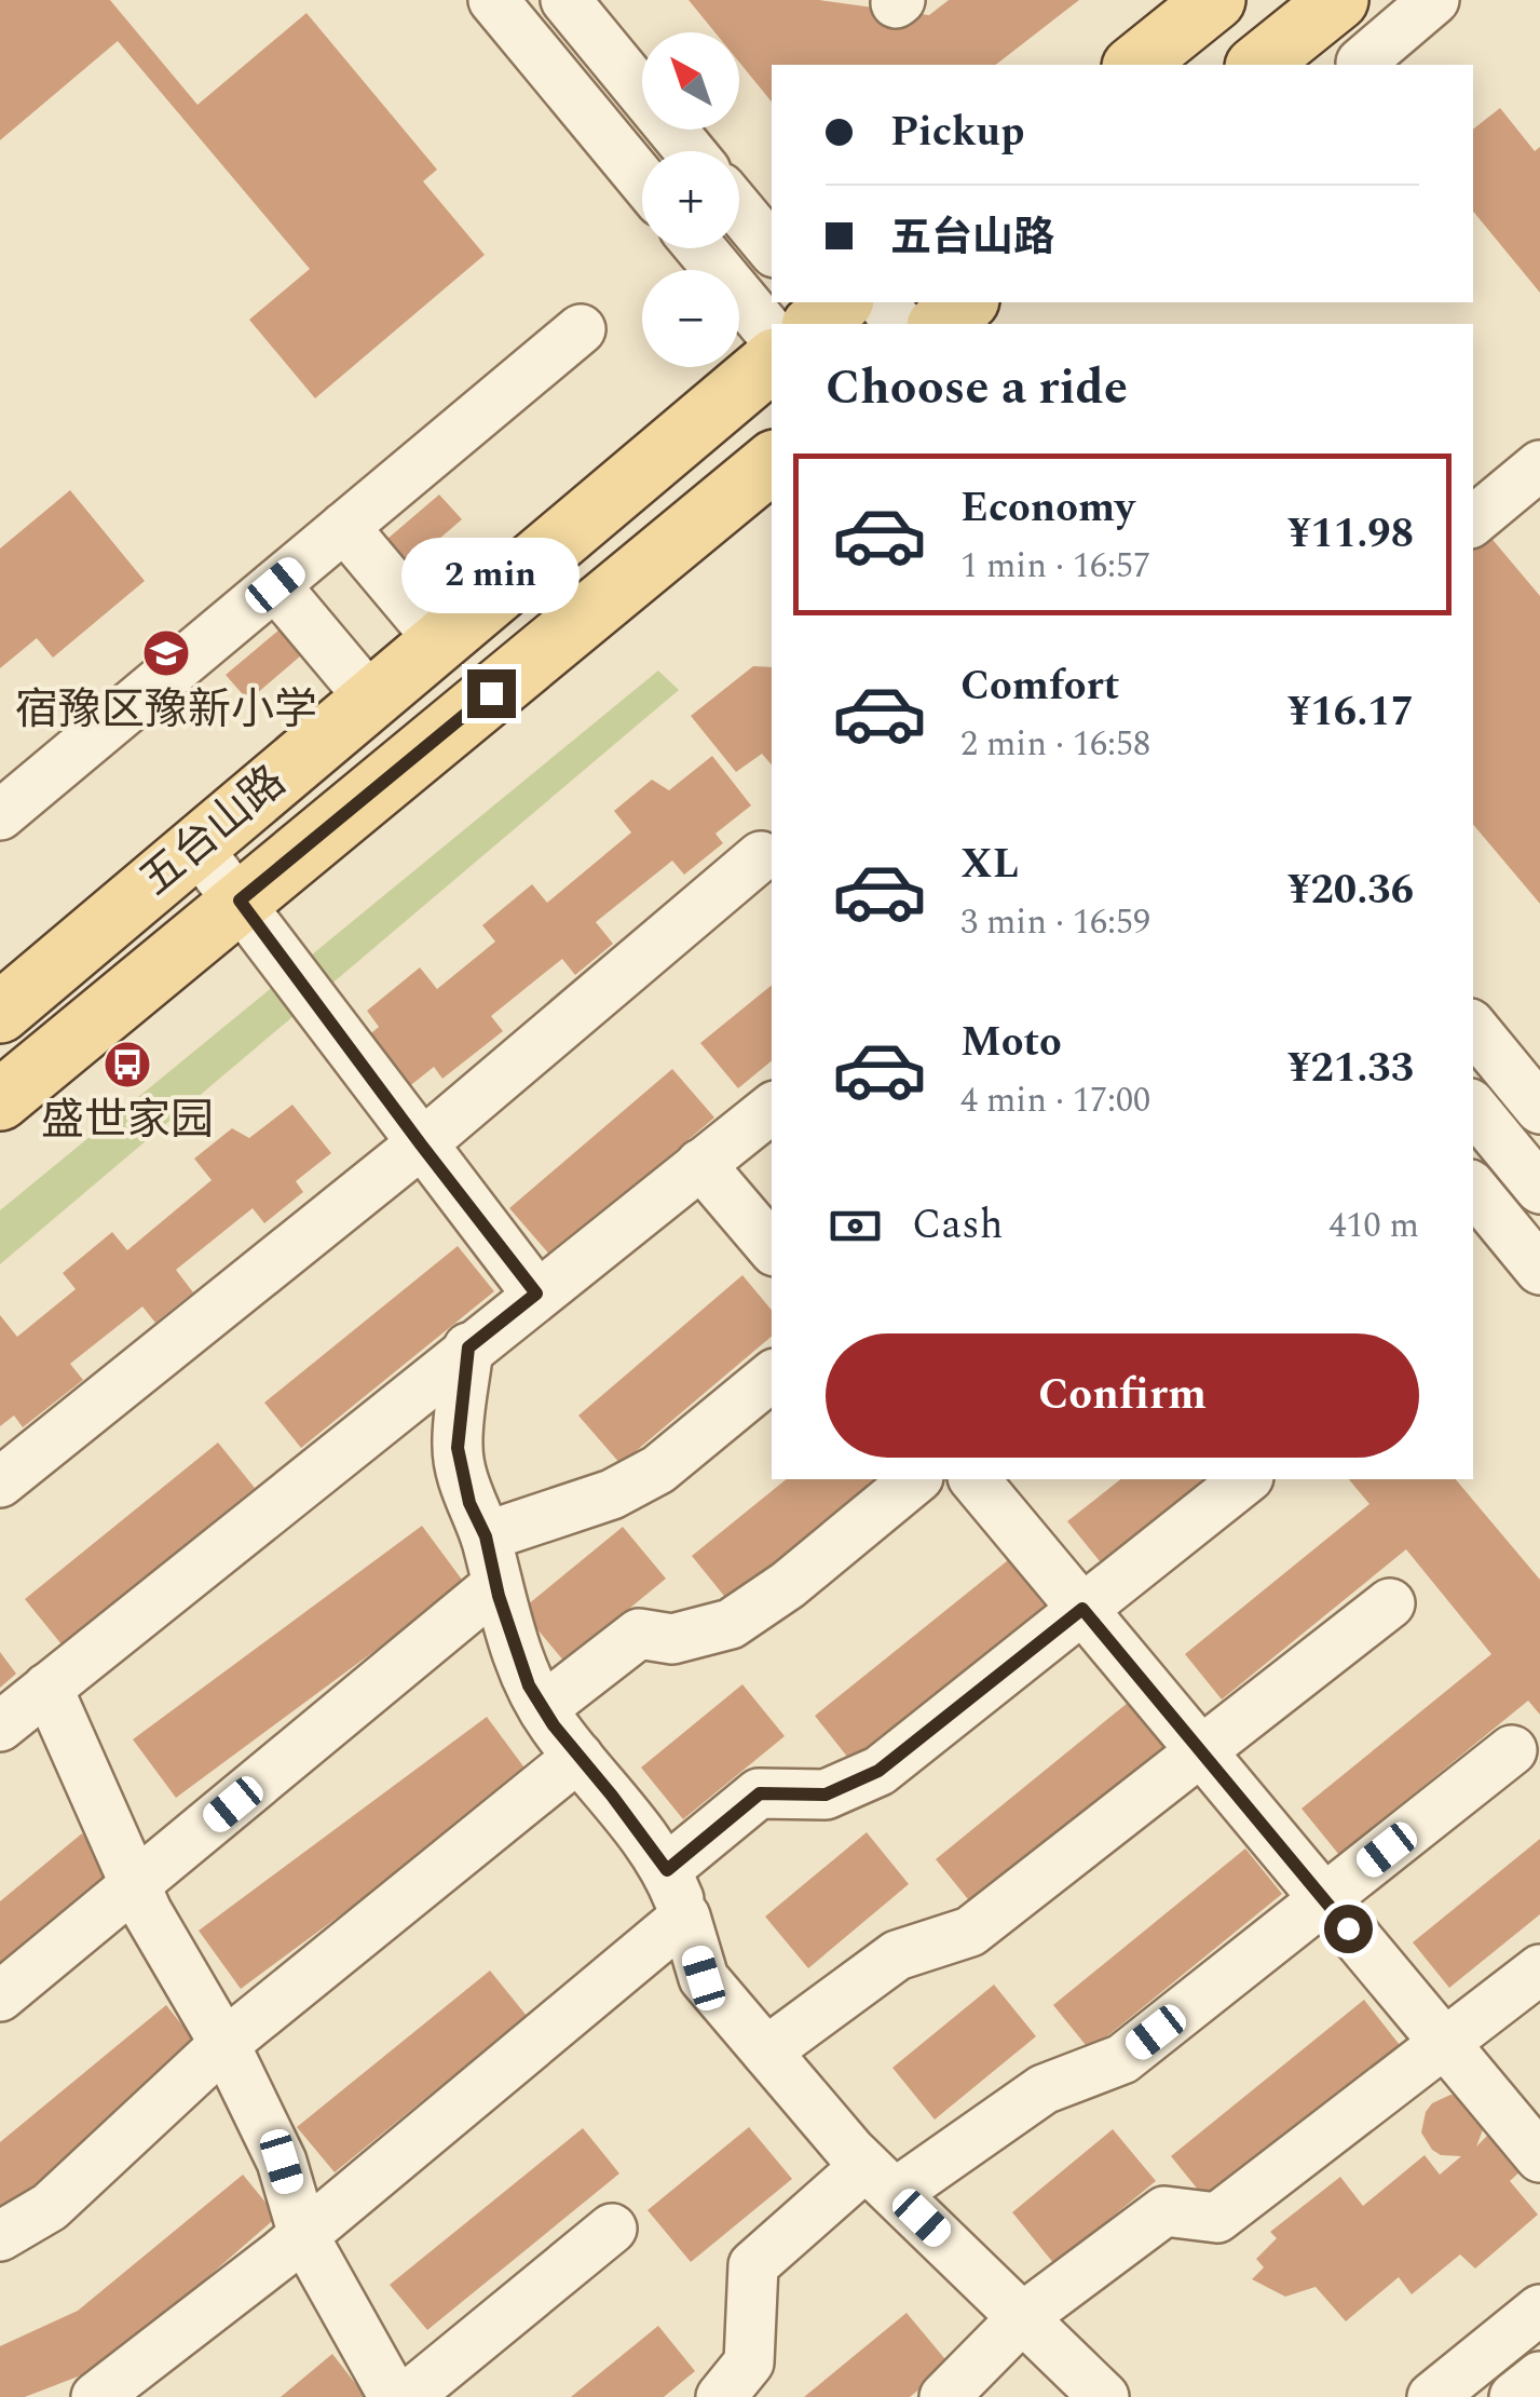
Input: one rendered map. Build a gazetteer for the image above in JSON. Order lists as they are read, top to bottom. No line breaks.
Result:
{"streets":{"main road":["五台山路"]},"places":{"school or university":["宿豫区豫新小学"],"bus stop":["盛世家园"]},"north":"top left","page":{"map_buttons":["+","−"],"banner":["Pickup","五台山路"],"heading":"Choose a ride","list":[{"name":"Economy","note":"1 min · 16:57","value":"¥11.98"},{"name":"Comfort","note":"2 min · 16:58","value":"¥16.17"},{"name":"XL","note":"3 min · 16:59","value":"¥20.36"},{"name":"Moto","note":"4 min · 17:00","value":"¥21.33"}],"bubble":"2 min","pay":["Cash","410 m"],"buttons":"Confirm"}}
